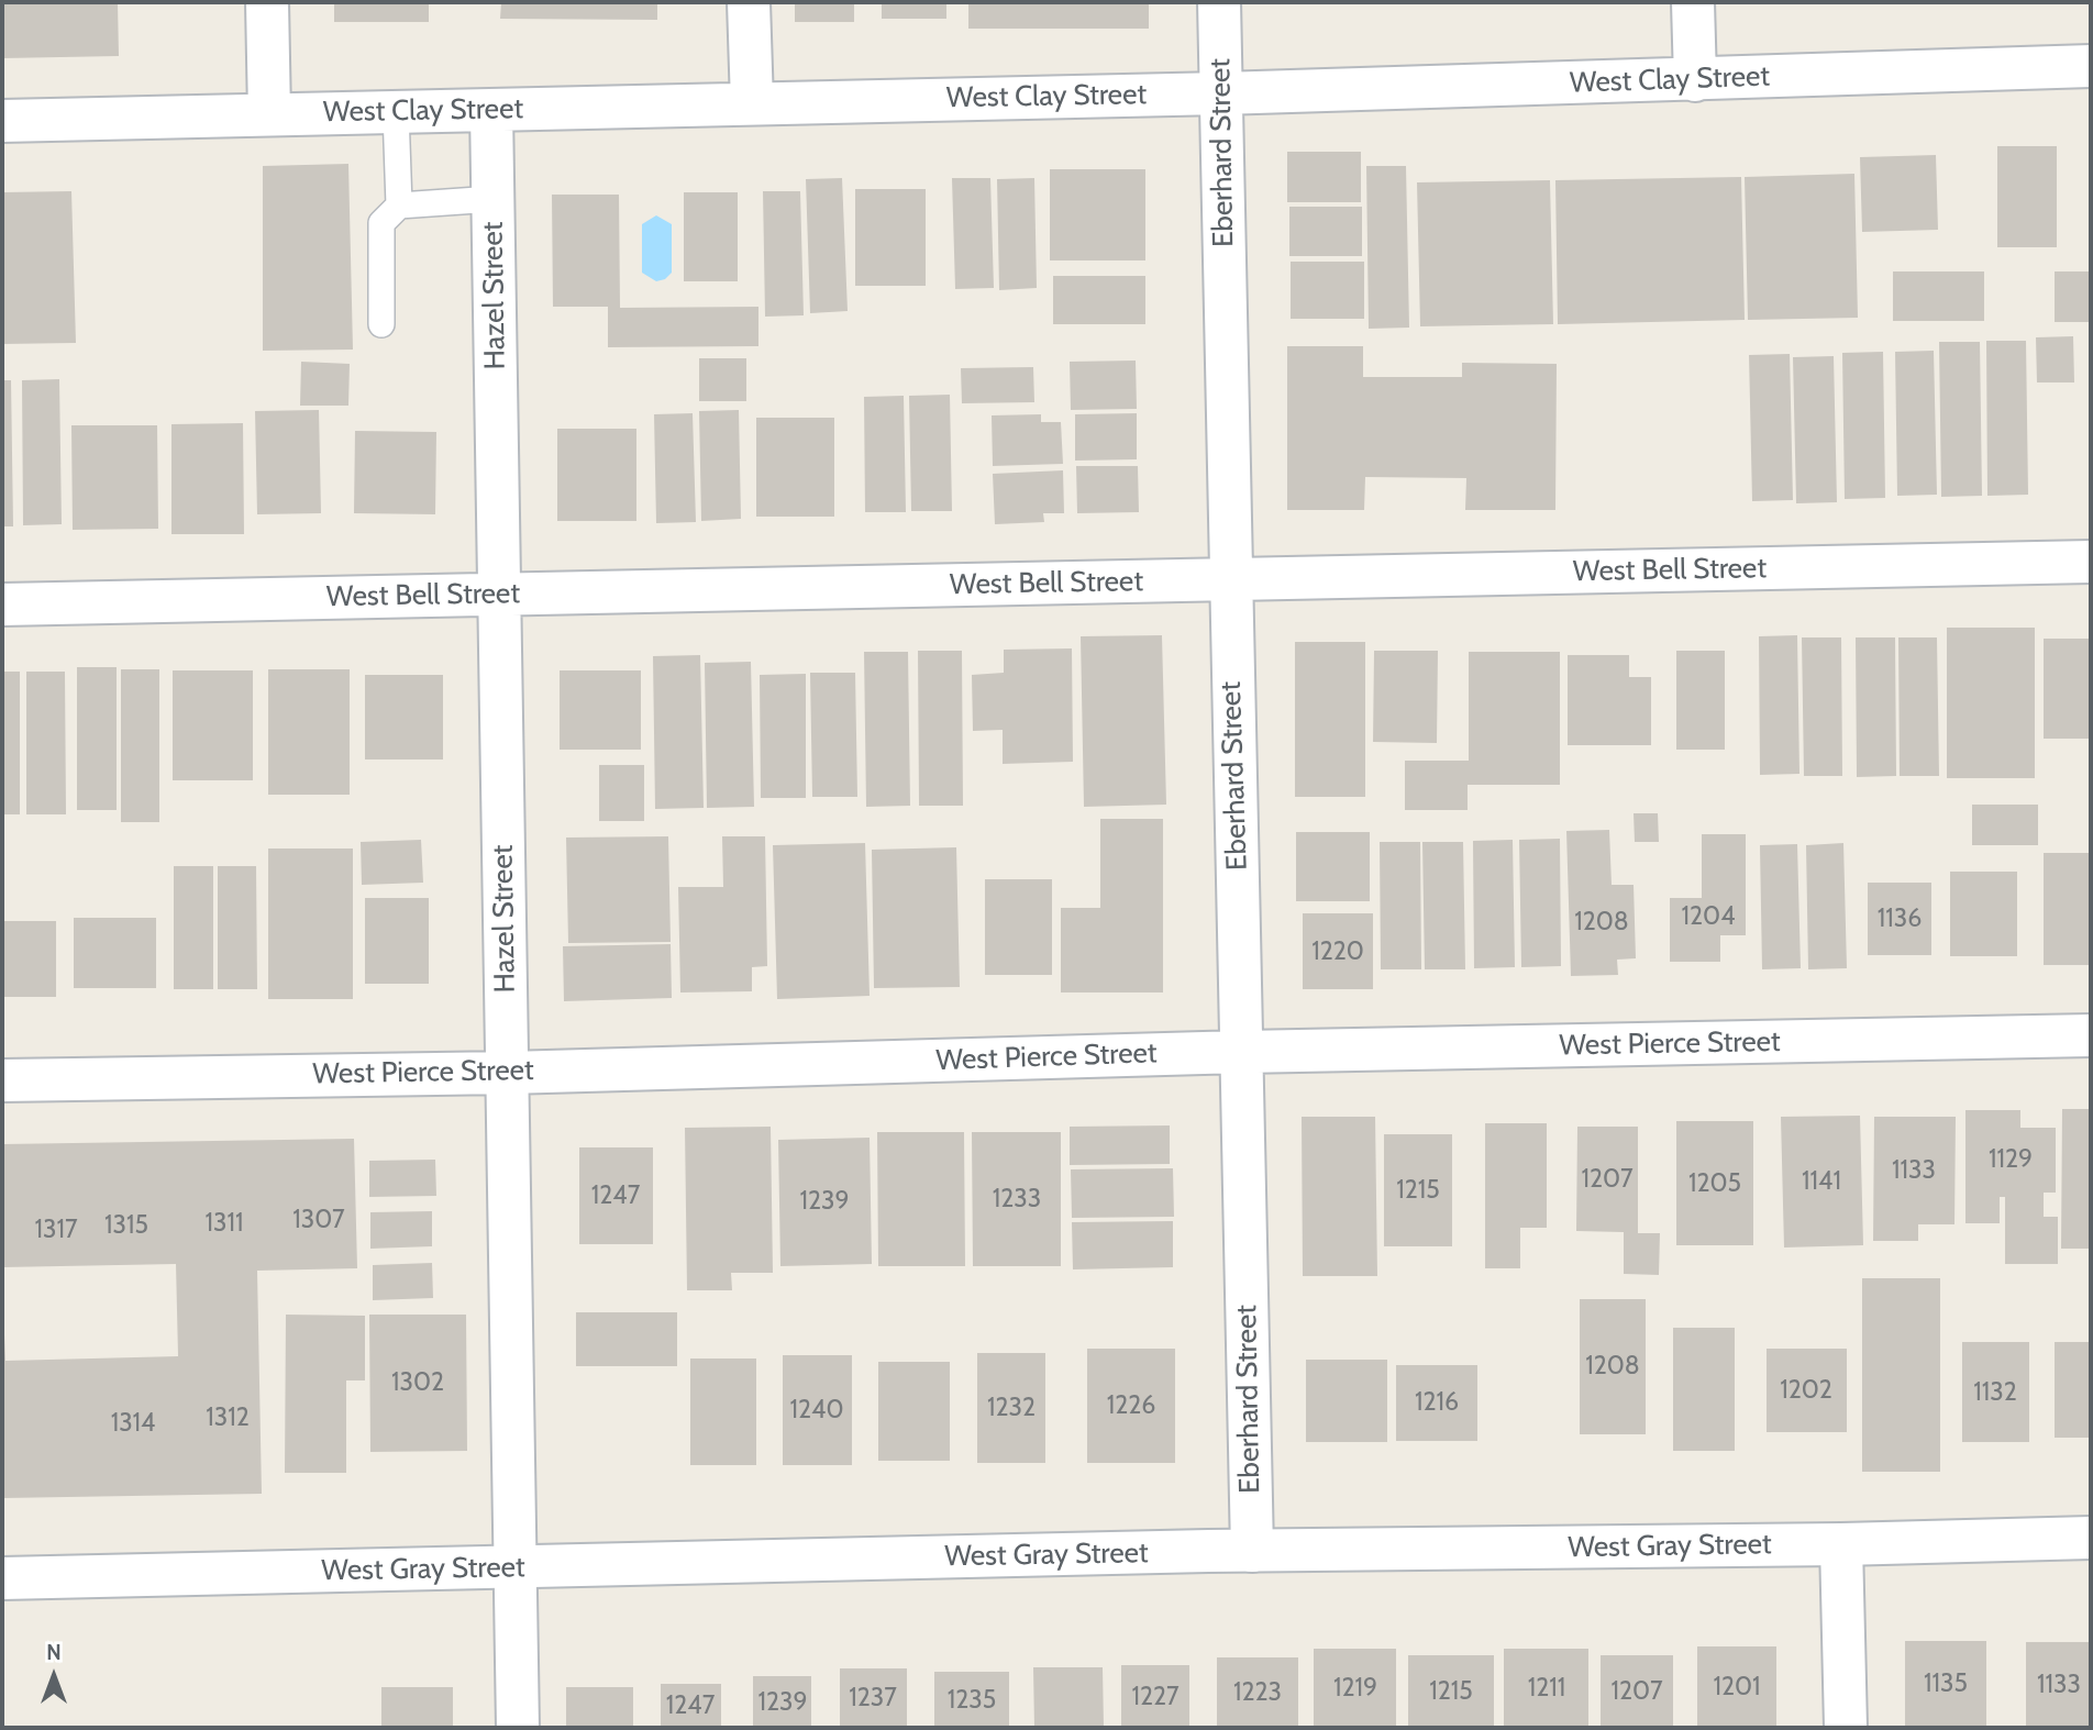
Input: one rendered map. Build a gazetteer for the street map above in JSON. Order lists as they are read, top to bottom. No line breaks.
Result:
{"streets":{"street":["West Clay Street","Eberhard Street","Hazel Street","West Bell Street","West Pierce Street","West Gray Street"]},"crossings":[["West Clay Street","Eberhard Street"],["West Clay Street","Hazel Street"],["Eberhard Street","West Bell Street"],["Eberhard Street","West Pierce Street"],["Eberhard Street","West Gray Street"],["Hazel Street","West Bell Street"],["Hazel Street","West Pierce Street"],["Hazel Street","West Gray Street"]],"house_numbers":["1204","1136","1208","1220","1129","1133","1207","1141","1205","1215","1247","1233","1239","1307","1311","1315","1317","1208","1302","1202","1132","1216","1226","1232","1240","1312","1314","1135","1133","1201","1219","1211","1215","1207","1223","1227","1237","1235","1239","1247"],"north":"top"}
